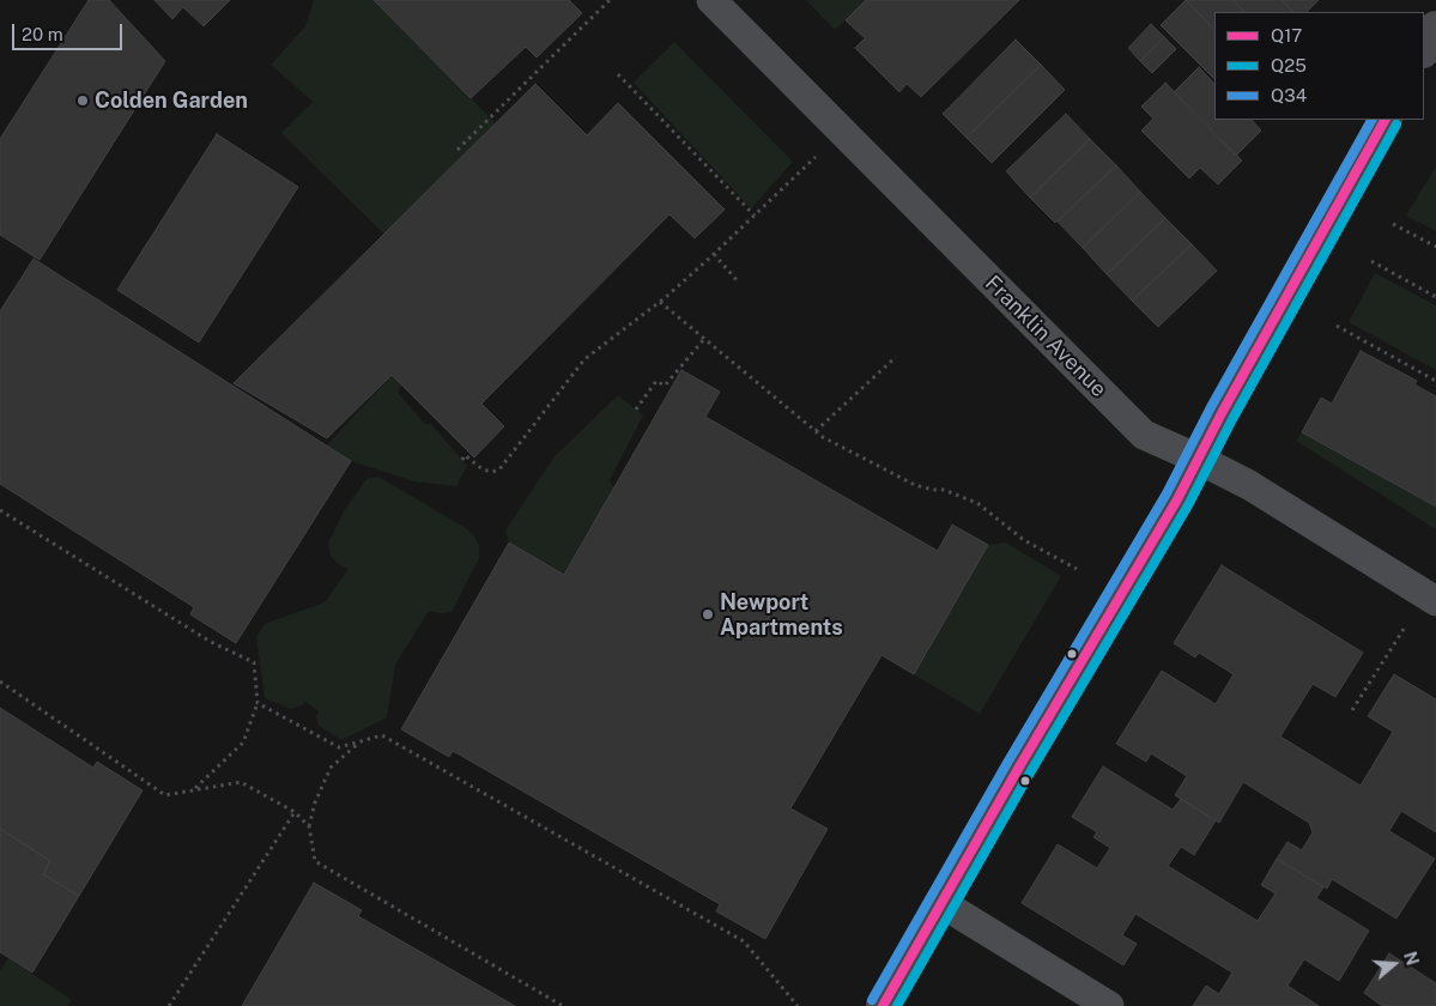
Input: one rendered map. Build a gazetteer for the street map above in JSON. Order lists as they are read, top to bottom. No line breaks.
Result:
{"streets":{"street":["Franklin Avenue"]},"places":["Colden Garden","Newport Apartments"],"lines":["transit line Q17","transit line Q34","transit line Q25"],"legend":["Q17","Q25","Q34"],"scale_bar":"20 m","north":"right"}
